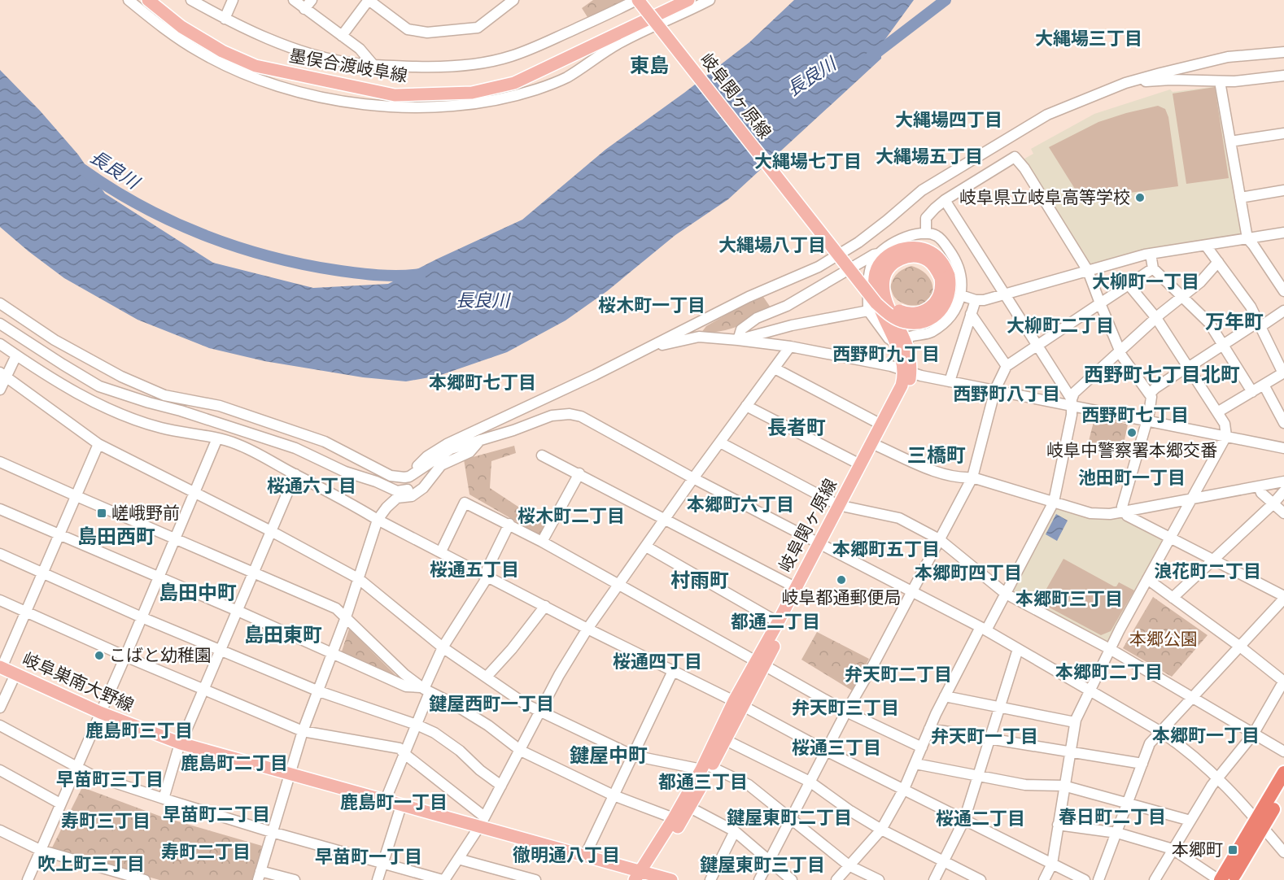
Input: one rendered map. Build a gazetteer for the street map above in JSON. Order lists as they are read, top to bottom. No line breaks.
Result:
{"streets":{"main road":["墨俣合渡岐阜線","岐阜関ヶ原線","岐阜巣南大野線"]},"crossings":[["岐阜関ヶ原線","岐阜巣南大野線"]],"districts":["大縄場三丁目","東島","大縄場四丁目","大縄場五丁目","大縄場七丁目","大縄場八丁目","大柳町一丁目","桜木町一丁目","万年町","大柳町二丁目","西野町九丁目","西野町七丁目北町","本郷町七丁目","西野町八丁目","西野町七丁目","長者町","三橋町","池田町一丁目","桜通六丁目","本郷町六丁目","桜木町二丁目","島田西町","本郷町五丁目","桜通五丁目","浪花町二丁目","本郷町四丁目","村雨町","島田中町","本郷町三丁目","都通二丁目","島田東町","桜通四丁目","本郷町二丁目","弁天町二丁目","鍵屋西町一丁目","弁天町三丁目","鹿島町三丁目","本郷町一丁目","弁天町一丁目","桜通三丁目","鍵屋中町","鹿島町二丁目","早苗町三丁目","都通三丁目","鹿島町一丁目","早苗町二丁目","春日町二丁目","鍵屋東町二丁目","桜通二丁目","寿町三丁目","寿町二丁目","徹明通八丁目","早苗町一丁目","吹上町三丁目","鍵屋東町三丁目"],"water":["長良川"],"parks":["本郷公園"],"places":{"other":["岐阜県立岐阜高等学校","岐阜中警察署本郷交番","岐阜都通郵便局","こばと幼稚園"],"transit":["嵯峨野前","本郷町"]}}
